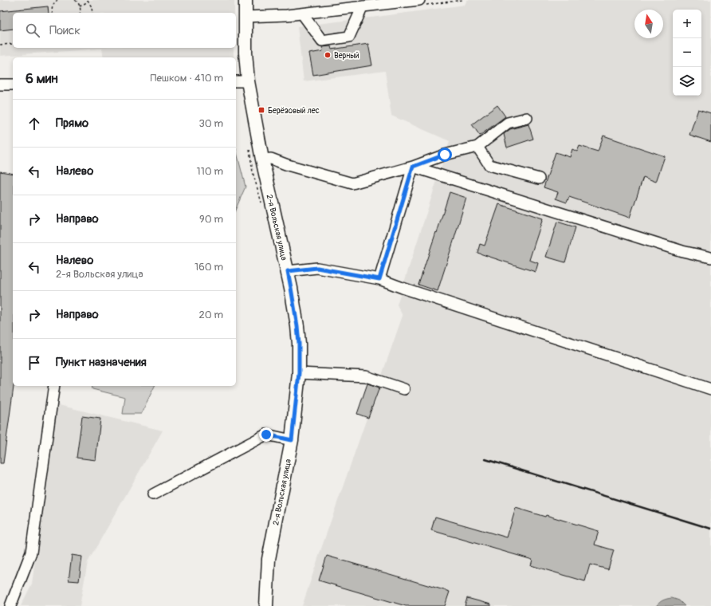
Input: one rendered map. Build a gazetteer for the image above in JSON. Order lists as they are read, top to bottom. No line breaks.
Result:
{"streets":{"main road":["2-я Вольская улица"]},"places":{"other":["Верный"],"transit":["Берёзовый лес"]},"north":"top","page":{"map_buttons":["+","−"],"search":"Поиск","heading":["6 мин","Пешком · 410 m"],"list":[["Прямо","30 m"],["Налево","110 m"],["Направо","90 m"],["Налево","2-я Вольская улица","160 m"],["Направо","20 m"],"Пункт назначения"]}}
